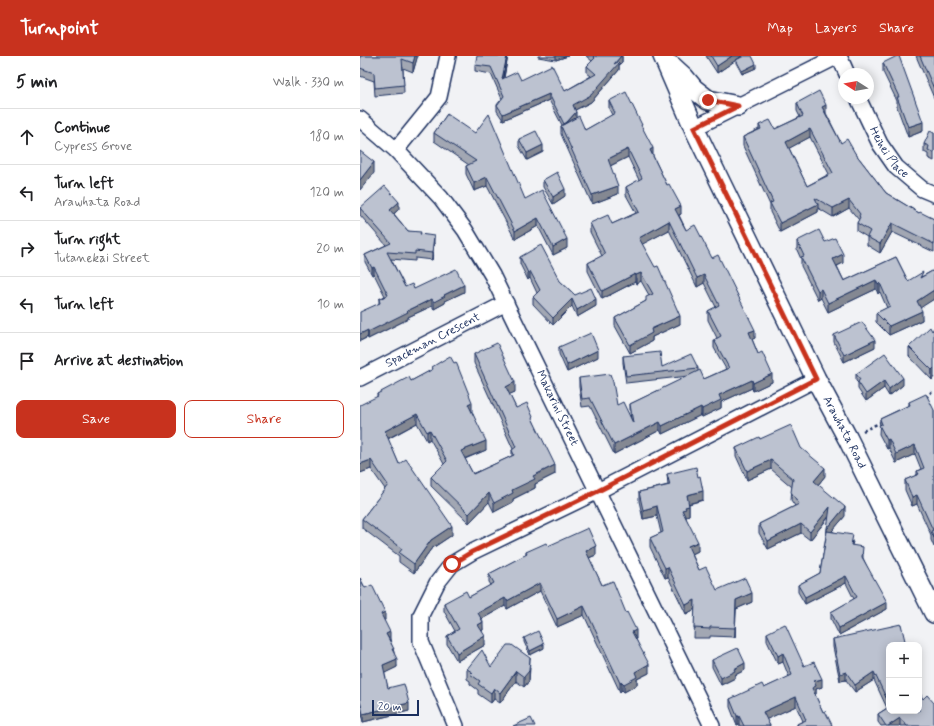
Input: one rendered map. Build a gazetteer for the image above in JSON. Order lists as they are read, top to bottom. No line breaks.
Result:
{"streets":{"main road":["Arawhata Road"],"street":["Heihei Place","Spackman Crescent","Makarini Street"]},"crossings":[["Spackman Crescent","Makarini Street"]],"scale_bar":"20 m","north":"left","page":{"header":"Turnpoint","nav":["Map","Layers","Share"],"heading":["5 min","Walk · 330 m"],"list":[["Continue","Cypress Grove","180 m"],["Turn left","Arawhata Road","120 m"],["Turn right","Tutanekai Street","20 m"],["Turn left","10 m"],"Arrive at destination"],"buttons":["Save","Share"],"map_buttons":["+","−"],"scale":"20 m"}}
